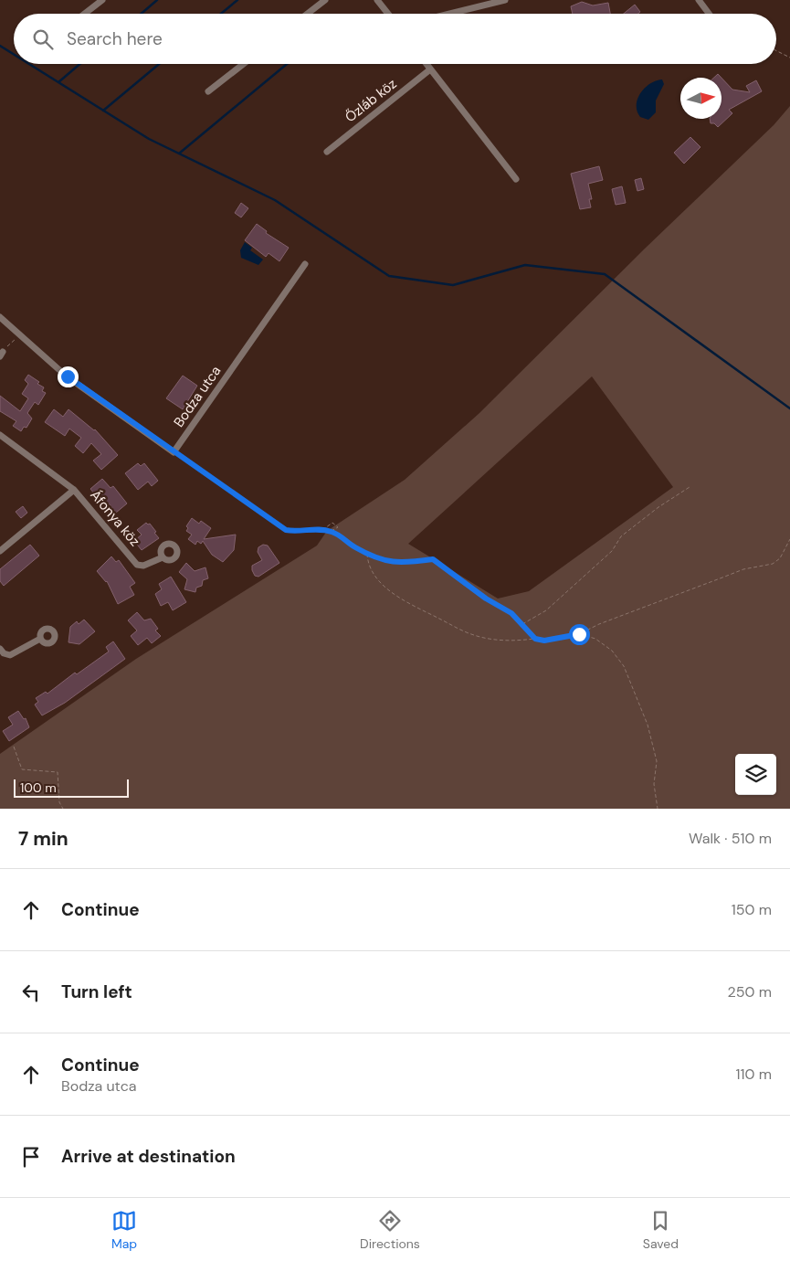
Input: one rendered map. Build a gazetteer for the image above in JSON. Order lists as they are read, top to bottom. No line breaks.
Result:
{"streets":{"street":["Őzláb köz","Bodza utca","Áfonya köz"]},"scale_bar":"100 m","north":"right","page":{"search":"Search here","scale":"100 m","heading":["7 min","Walk · 510 m"],"list":[["Continue","150 m"],["Turn left","250 m"],["Continue","Bodza utca","110 m"],"Arrive at destination"],"nav":["Map","Directions","Saved"]}}
